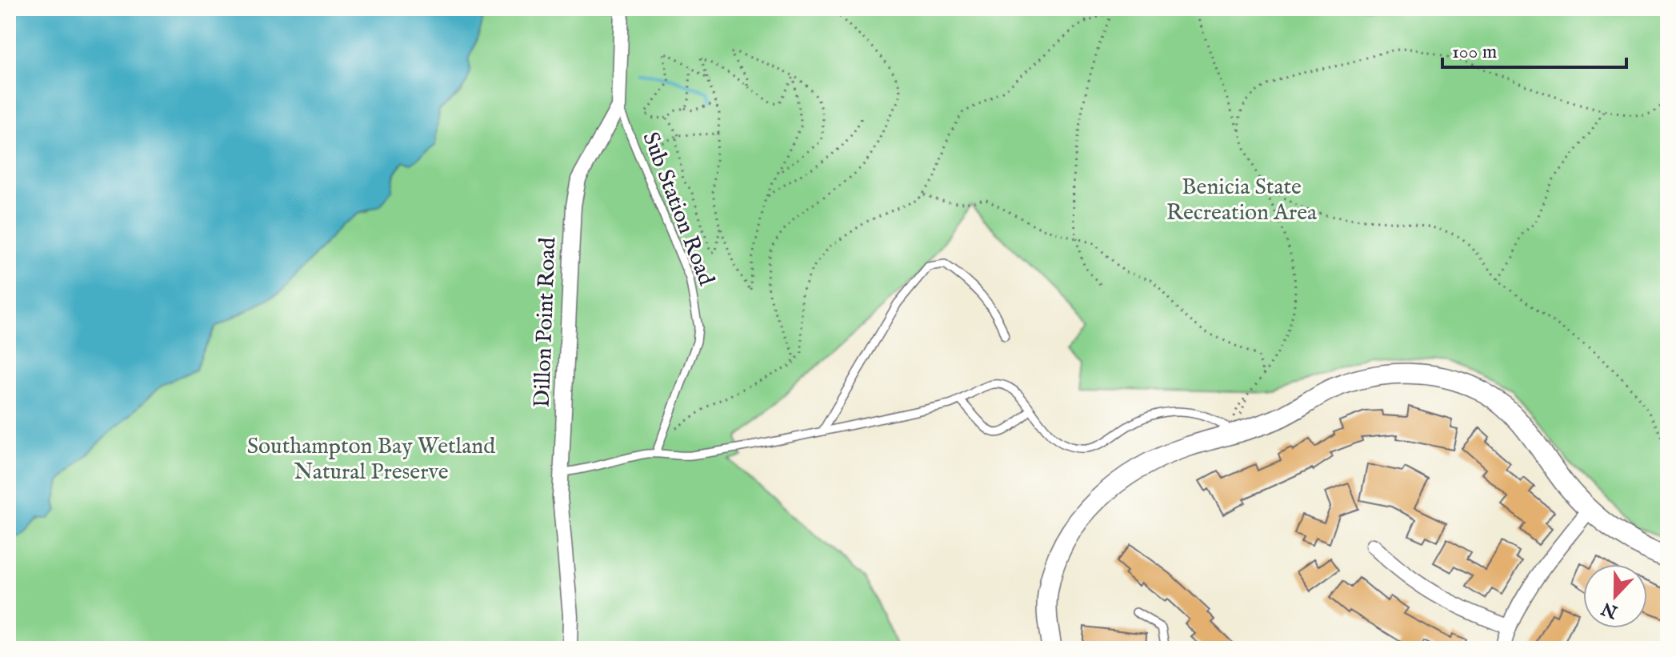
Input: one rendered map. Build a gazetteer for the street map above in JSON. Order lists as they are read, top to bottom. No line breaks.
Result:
{"streets":{"street":["Dillon Point Road"],"lane":["Sub Station Road"]},"crossings":[["Sub Station Road","Dillon Point Road"]],"parks":["Benicia State Recreation Area","Southampton Bay Wetland Natural Preserve"],"scale_bar":"100 m","north":"bottom"}
